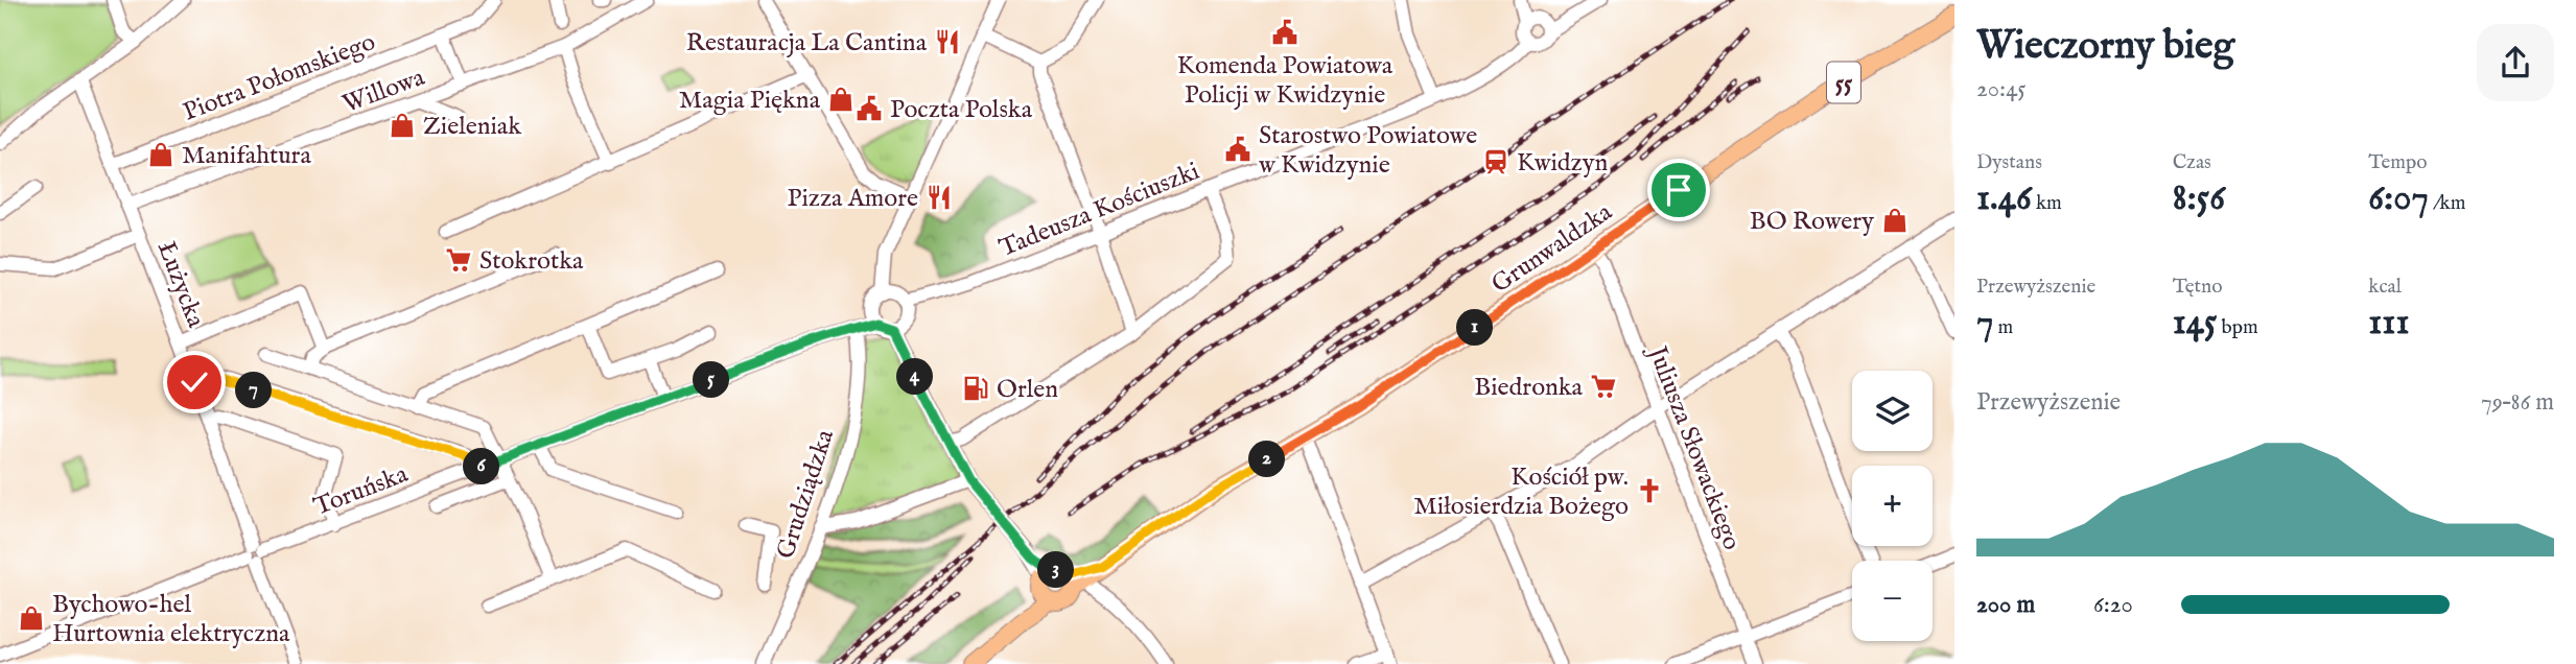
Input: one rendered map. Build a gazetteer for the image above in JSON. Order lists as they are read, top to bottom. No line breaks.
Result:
{"streets":{"main road":["55","Grunwaldzka"],"street":["Piotra Połomskiego","Willowa","Tadeusza Kościuszki","Łużycka","Juliusza Słowackiego","Toruńska","Grudziądzka"]},"crossings":[["Piotra Połomskiego","Łużycka"],["55","Grunwaldzka"],["Willowa","Łużycka"],["Grunwaldzka","Juliusza Słowackiego"],["Łużycka","Toruńska"],["Toruńska","Grudziądzka"]],"places":{"public building":["Komenda Powiatowa Policji w Kwidzynie","Poczta Polska","Starostwo Powiatowe w Kwidzynie"],"restaurant":["Restauracja La Cantina","Pizza Amore"],"shop":["Magia Piękna","Zieleniak","Manifahtura","BO Rowery","Bychowo-hel Hurtownia elektryczna"],"station":["Kwidzyn"],"supermarket":["Stokrotka","Biedronka"],"fuel station":["Orlen"],"church":["Kościół pw. Miłosierdzia Bożego"]},"page":{"heading":["Wieczorny bieg","20:45"],"stats":[["Dystans","1.46 km"],["Czas","8:56"],["Tempo","6:07 /km"],["Przewyższenie","7 m"],["Tętno","145 bpm"],["kcal","111"]],"pins":["1","4","5","7","2","6","3"],"map_buttons":["+","−"],"chart":["Przewyższenie","79–86 m"],"list":[{"name":"200 m","note":"6:20"}]}}
